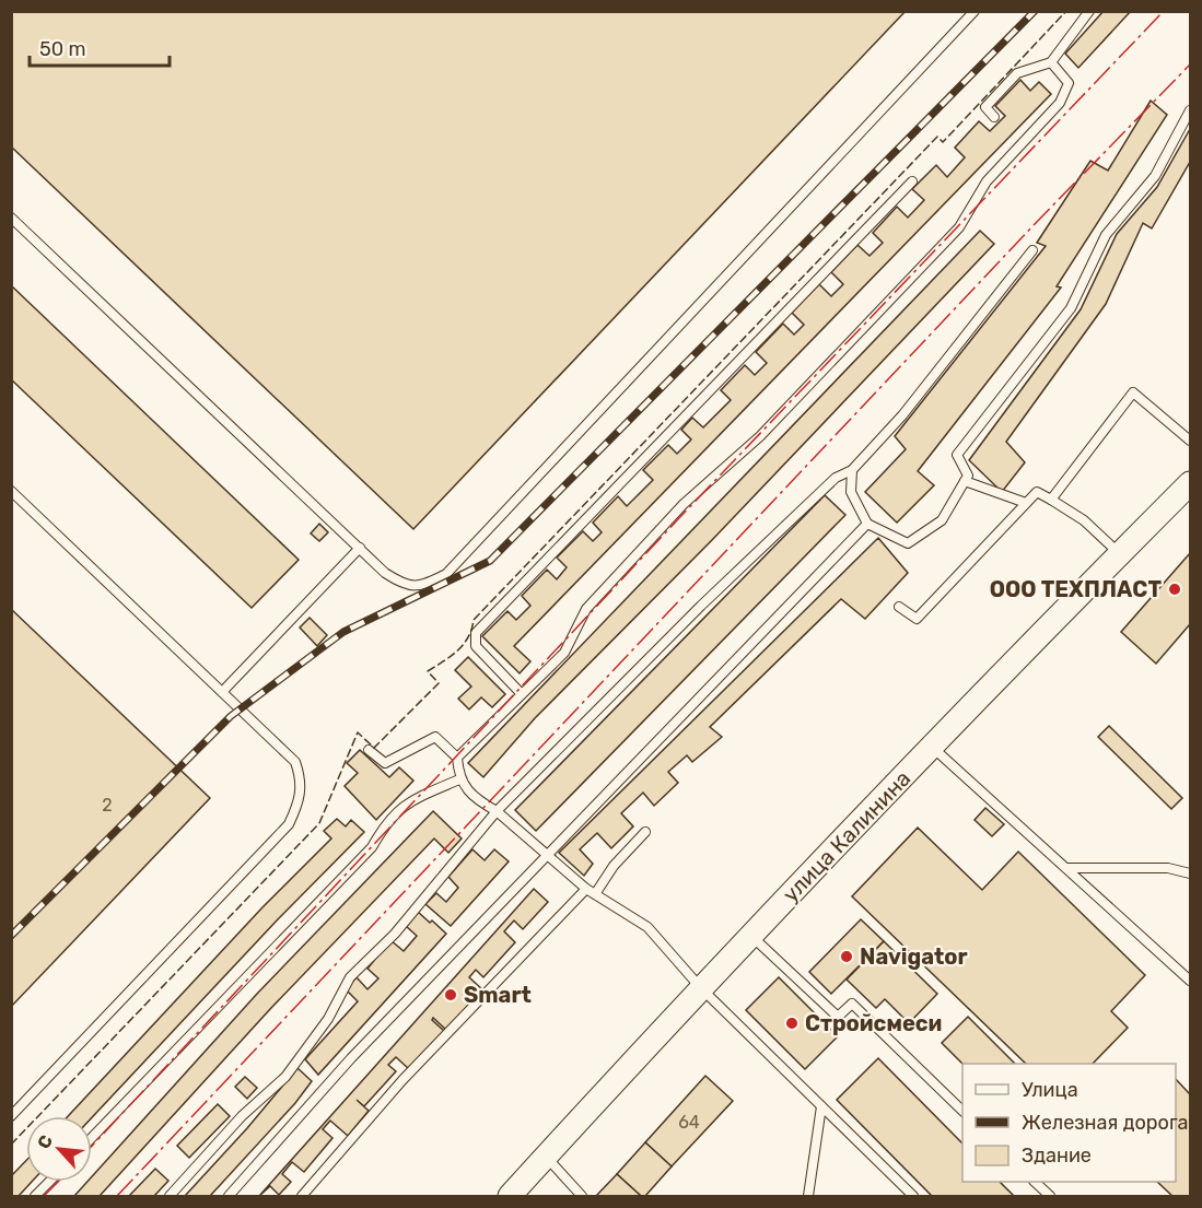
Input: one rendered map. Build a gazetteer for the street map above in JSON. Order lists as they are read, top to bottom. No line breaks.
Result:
{"streets":{"street":["улица Калинина"]},"places":["ООО ТЕХПЛАСТ","Navigator","Smart","Стройсмеси"],"house_numbers":["2","64"],"legend":["Улица","Железная дорога","Здание"],"scale_bar":"50 m","north":"top left"}
